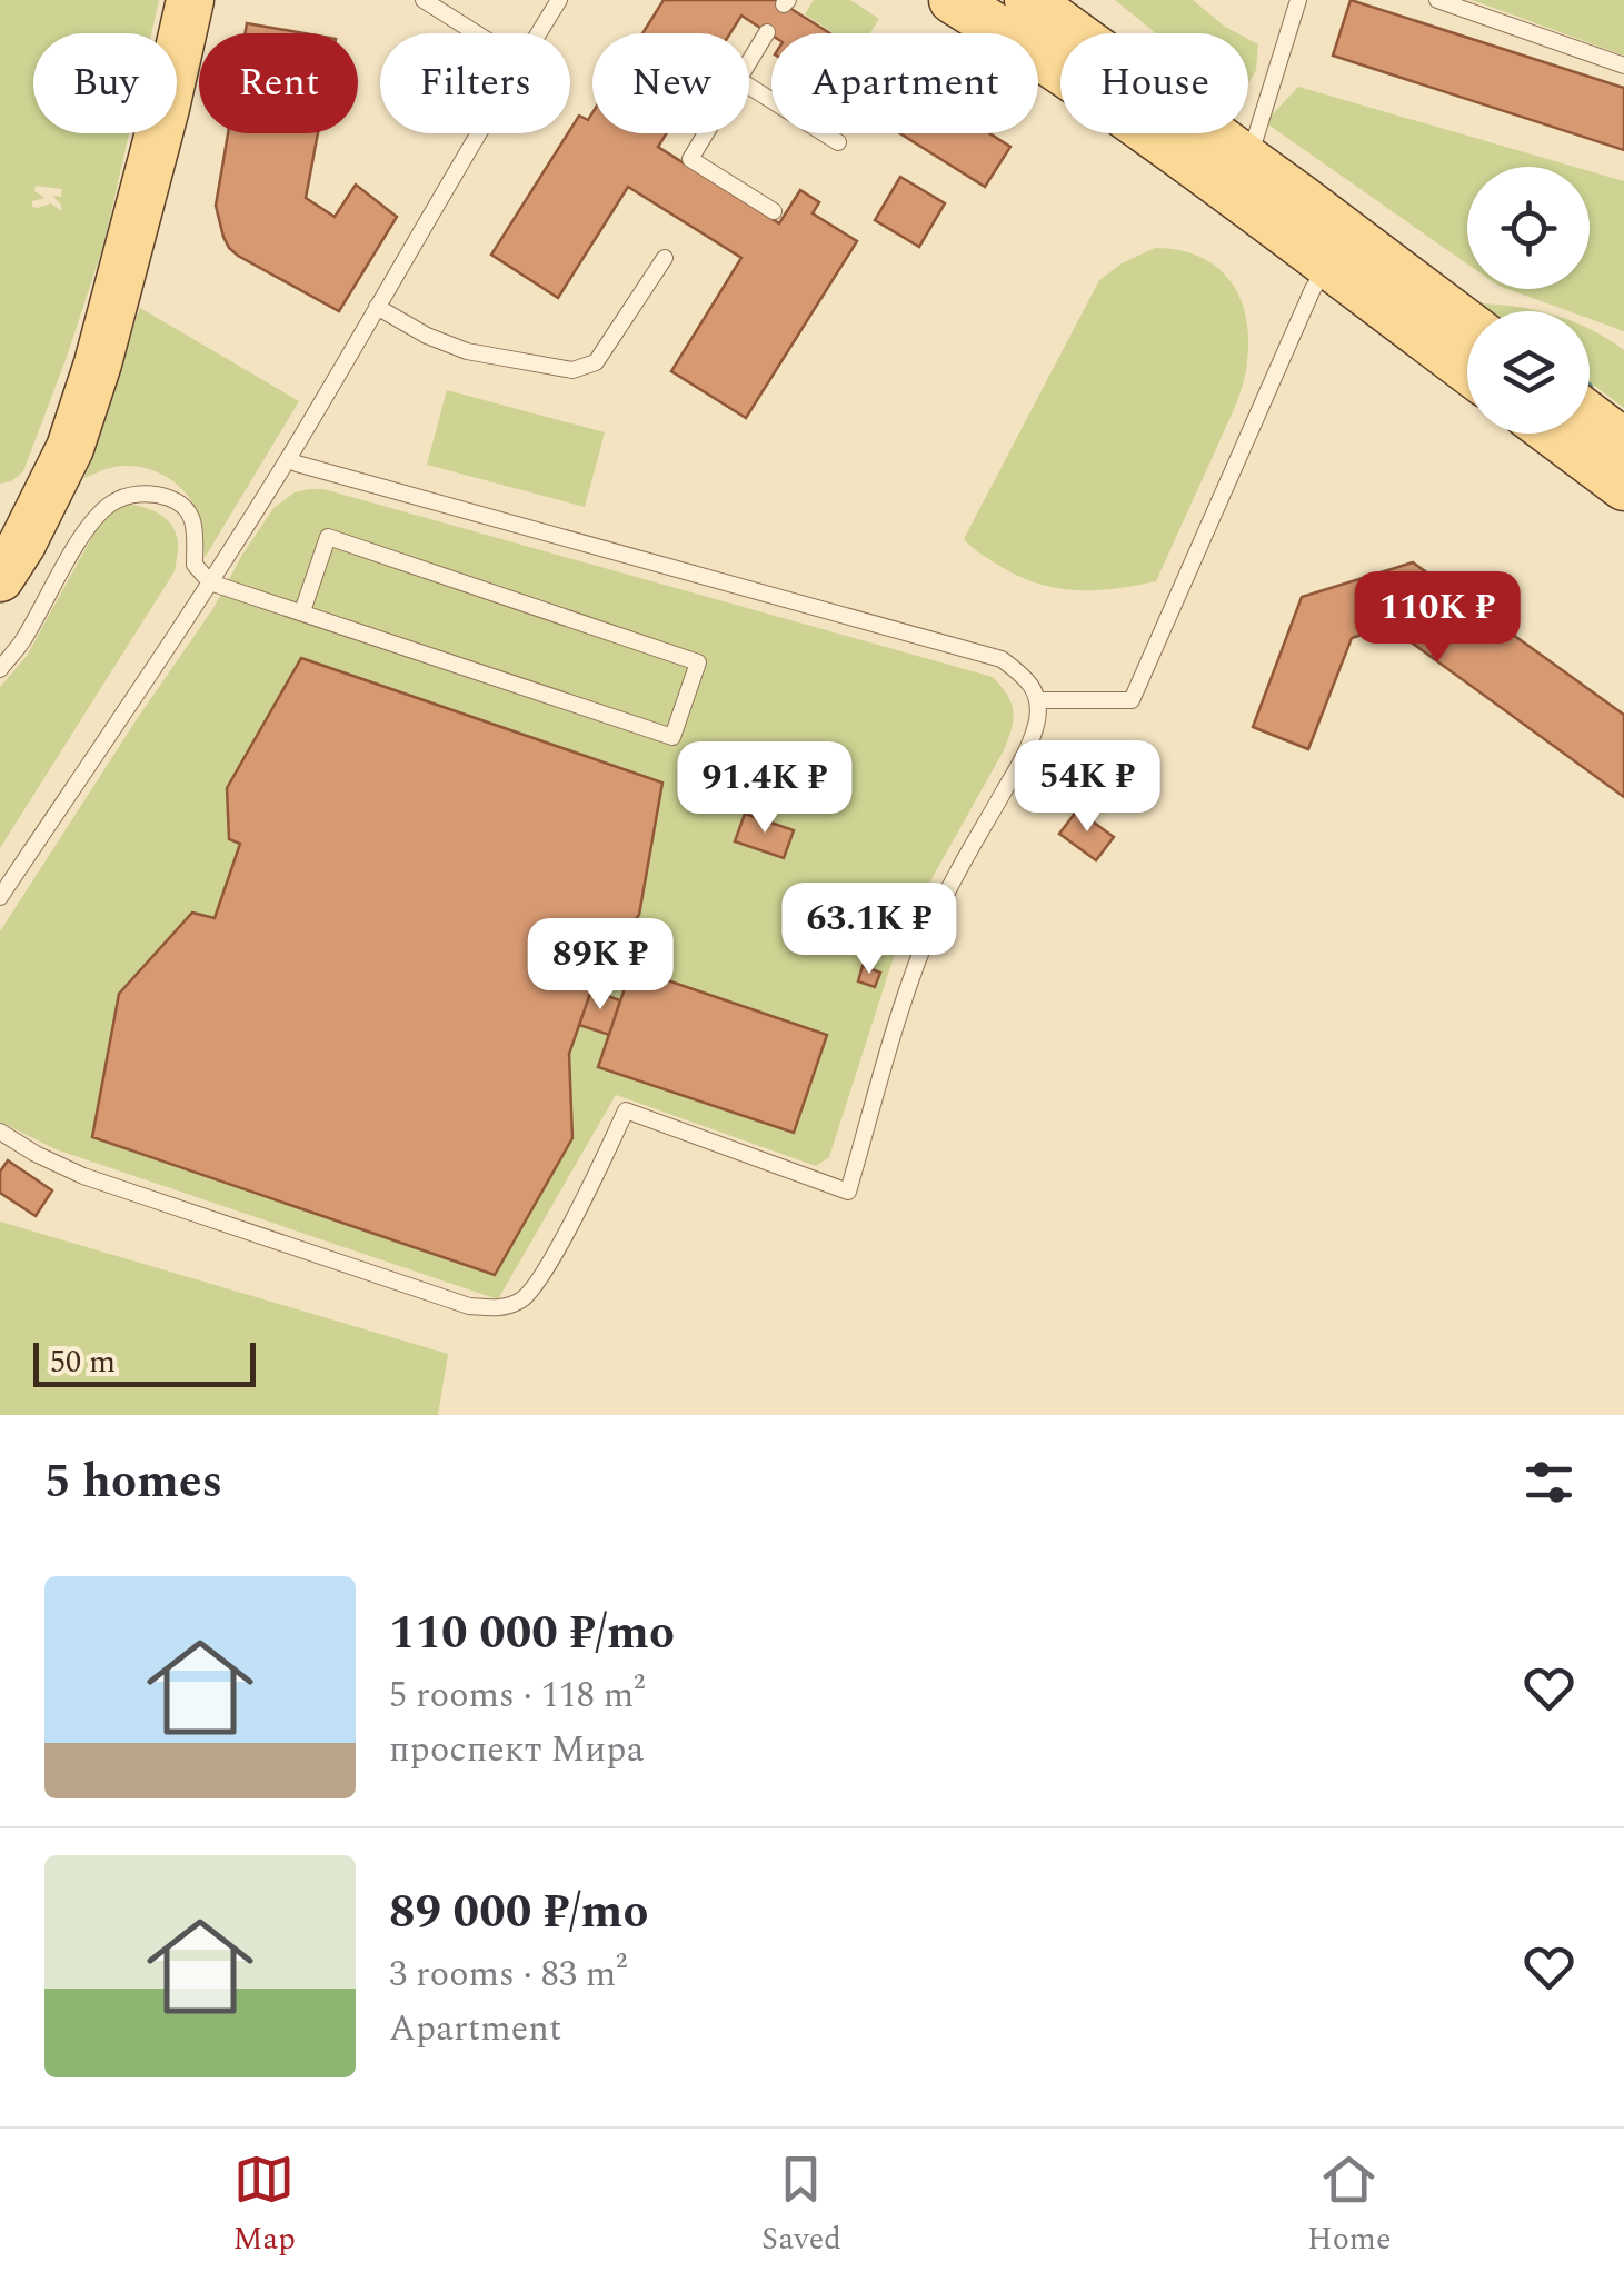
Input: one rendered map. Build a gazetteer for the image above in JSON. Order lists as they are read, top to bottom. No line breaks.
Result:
{"scale_bar":"50 m","page":{"chip":["Buy","Rent","Filters","New","Apartment","House"],"price":["110K ₽","54K ₽","91.4K ₽","63.1K ₽","89K ₽"],"scale":"50 m","heading":"5 homes","list":[{"name":"110 000 ₽/mo","note":"5 rooms · 118 m² · проспект Мира"},{"name":"89 000 ₽/mo","note":"3 rooms · 83 m² · Apartment"}],"tabs":["Map","Saved","Home"]}}
